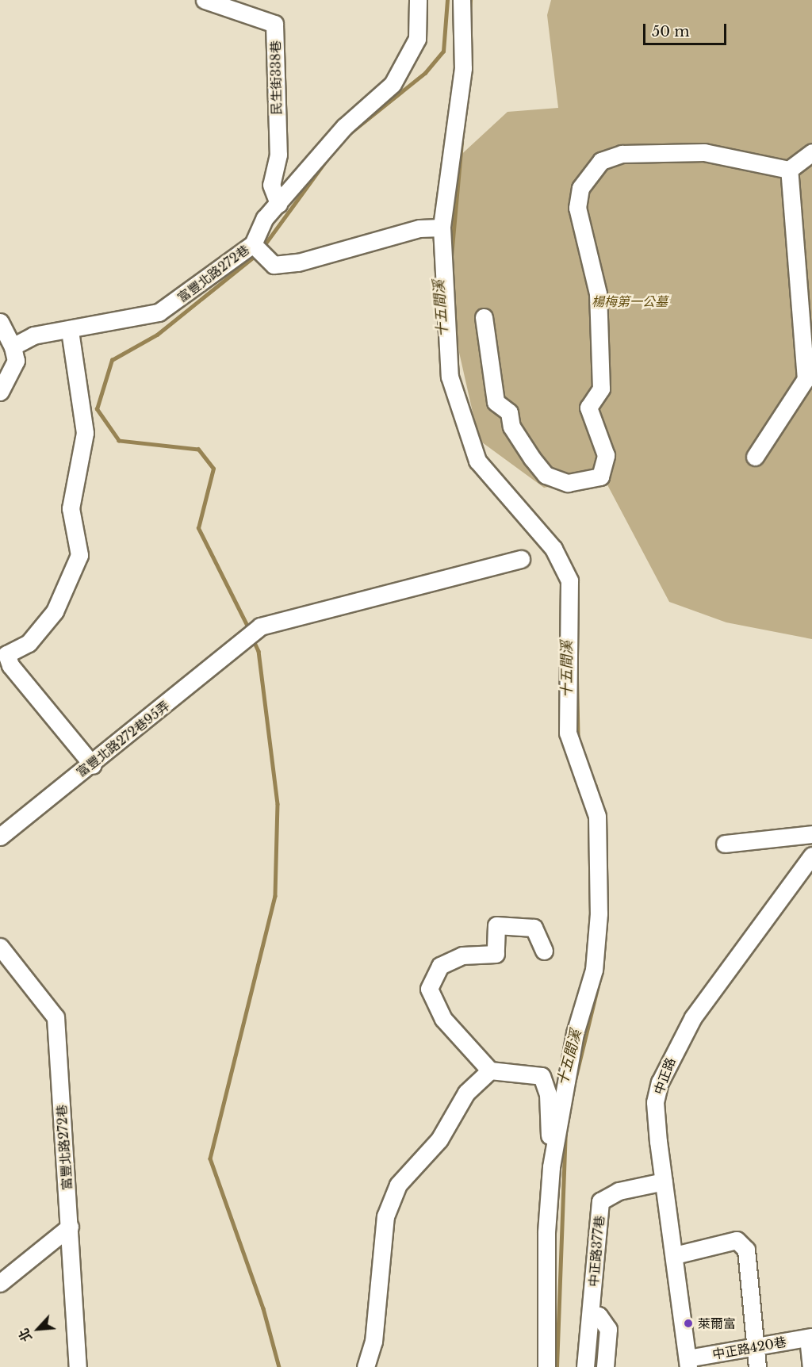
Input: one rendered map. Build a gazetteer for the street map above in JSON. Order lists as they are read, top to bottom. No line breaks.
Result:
{"streets":{"street":["民生街338巷","富豐北路272巷","富豐北路272巷95弄","中正路","中正路377巷","中正路420巷"]},"crossings":[["民生街338巷","富豐北路272巷"],["中正路","中正路377巷"],["中正路","中正路420巷"]],"water":["十五間溪"],"parks":["楊梅第一公墓"],"places":["萊爾富"],"scale_bar":"50 m","north":"bottom left"}
